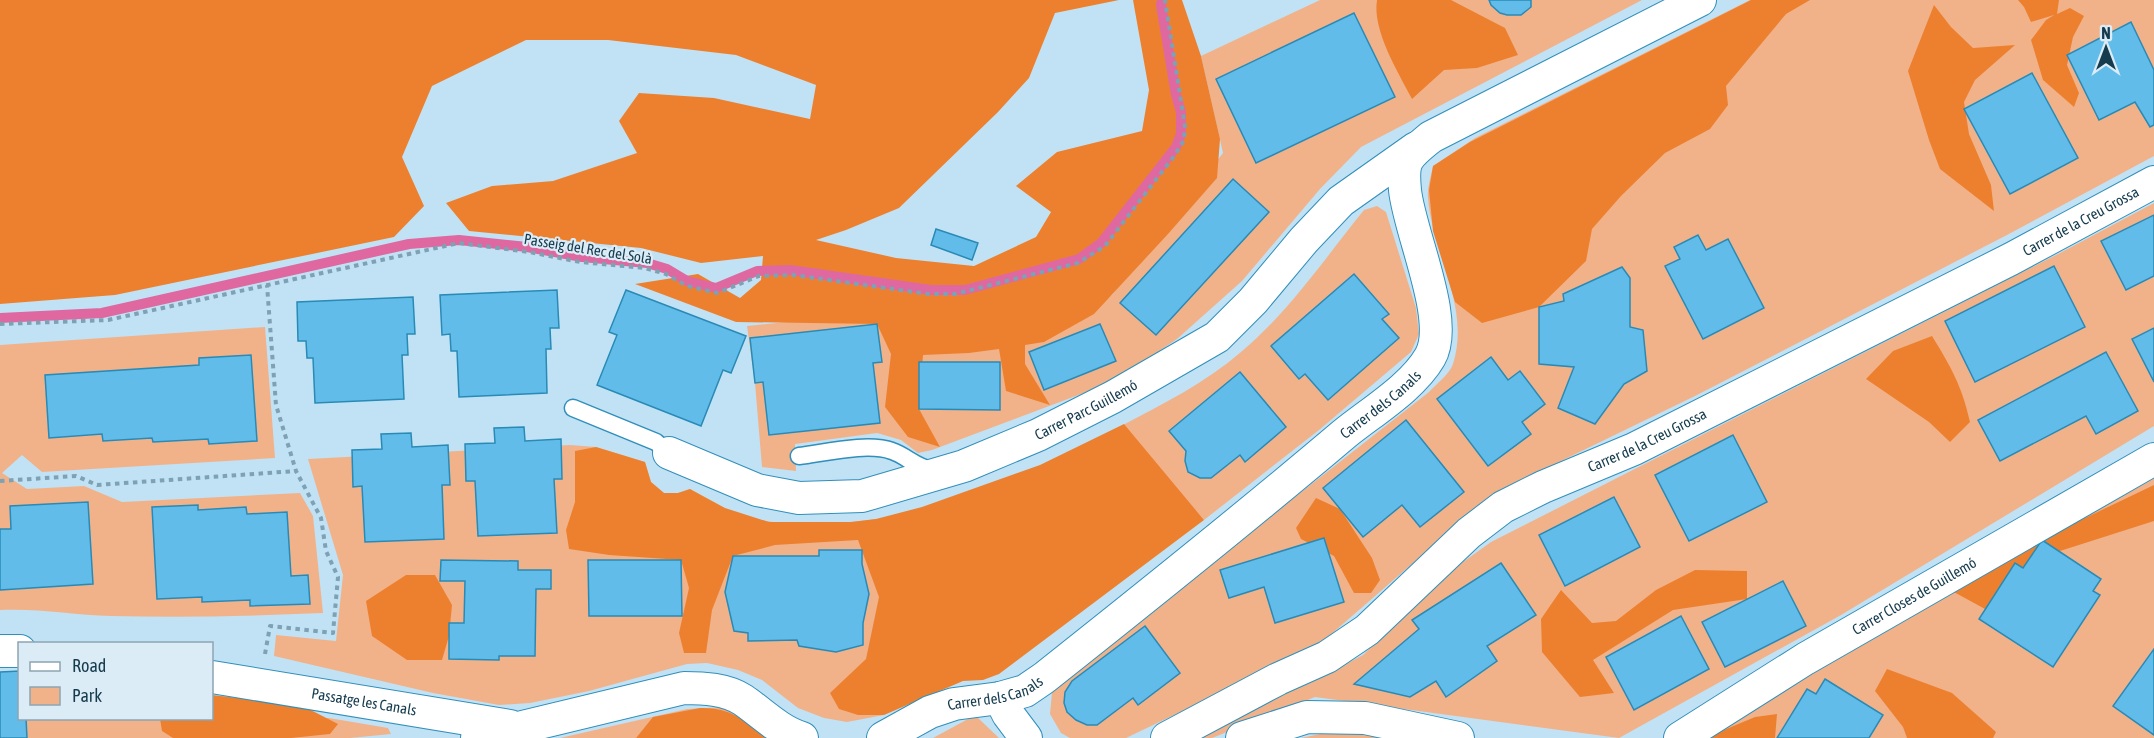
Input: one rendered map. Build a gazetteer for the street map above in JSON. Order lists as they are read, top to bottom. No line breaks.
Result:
{"streets":{"street":["Carrer de la Creu Grossa","Carrer dels Canals","Carrer Parc Guillemó","Carrer Closes de Guillemó","Passatge les Canals"],"path":["Passeig del Rec del Solà"]},"crossings":[["Carrer dels Canals","Carrer Parc Guillemó"]],"legend":["Road","Park"],"north":"top"}
